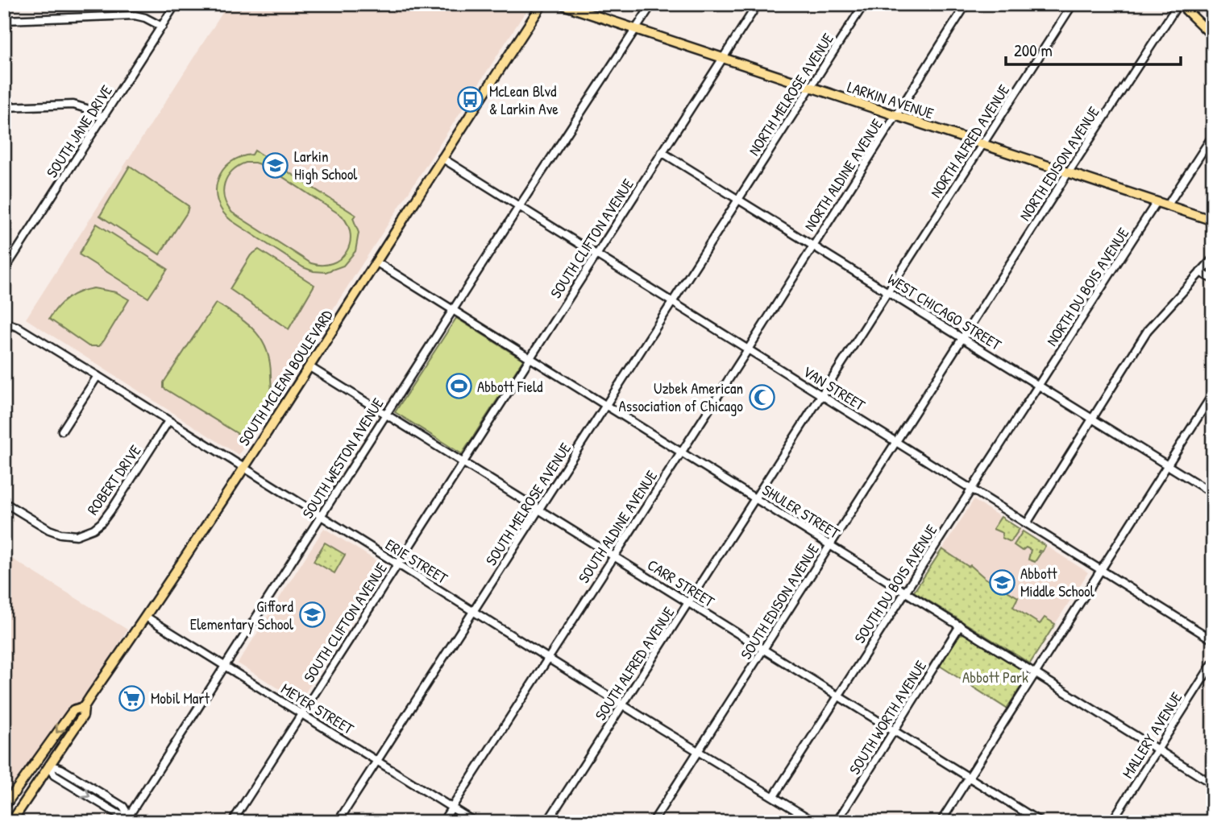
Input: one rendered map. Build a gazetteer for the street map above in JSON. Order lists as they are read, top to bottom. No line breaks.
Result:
{"streets":{"main road":["LARKIN AVENUE","SOUTH MCLEAN BOULEVARD"],"street":["NORTH MELROSE AVENUE","SOUTH JANE DRIVE","NORTH ALFRED AVENUE","NORTH EDISON AVENUE","NORTH ALDINE AVENUE","SOUTH CLIFTON AVENUE","NORTH DU BOIS AVENUE","WEST CHICAGO STREET","VAN STREET","SOUTH WESTON AVENUE","ROBERT DRIVE","SOUTH MELROSE AVENUE","SHULER STREET","SOUTH ALDINE AVENUE","ERIE STREET","CARR STREET","SOUTH DU BOIS AVENUE","SOUTH EDISON AVENUE","SOUTH ALFRED AVENUE","MEYER STREET","SOUTH WORTH AVENUE","MALLERY AVENUE"]},"crossings":[["NORTH MELROSE AVENUE","LARKIN AVENUE"],["NORTH MELROSE AVENUE","WEST CHICAGO STREET"],["NORTH MELROSE AVENUE","SOUTH MELROSE AVENUE"],["LARKIN AVENUE","NORTH ALFRED AVENUE"],["LARKIN AVENUE","NORTH EDISON AVENUE"],["LARKIN AVENUE","NORTH ALDINE AVENUE"],["LARKIN AVENUE","SOUTH CLIFTON AVENUE"],["LARKIN AVENUE","NORTH DU BOIS AVENUE"],["LARKIN AVENUE","SOUTH WESTON AVENUE"],["NORTH ALFRED AVENUE","WEST CHICAGO STREET"],["NORTH ALFRED AVENUE","SOUTH ALFRED AVENUE"],["NORTH EDISON AVENUE","WEST CHICAGO STREET"],["NORTH EDISON AVENUE","SOUTH EDISON AVENUE"],["NORTH ALDINE AVENUE","WEST CHICAGO STREET"],["NORTH ALDINE AVENUE","SOUTH ALDINE AVENUE"],["SOUTH CLIFTON AVENUE","WEST CHICAGO STREET"],["SOUTH CLIFTON AVENUE","VAN STREET"],["SOUTH CLIFTON AVENUE","SHULER STREET"],["SOUTH CLIFTON AVENUE","ERIE STREET"],["SOUTH CLIFTON AVENUE","CARR STREET"],["SOUTH CLIFTON AVENUE","MEYER STREET"],["NORTH DU BOIS AVENUE","WEST CHICAGO STREET"],["NORTH DU BOIS AVENUE","SOUTH DU BOIS AVENUE"],["WEST CHICAGO STREET","SOUTH MELROSE AVENUE"],["WEST CHICAGO STREET","SOUTH ALDINE AVENUE"],["WEST CHICAGO STREET","SOUTH DU BOIS AVENUE"],["WEST CHICAGO STREET","SOUTH EDISON AVENUE"],["WEST CHICAGO STREET","SOUTH ALFRED AVENUE"],["SOUTH MCLEAN BOULEVARD","VAN STREET"],["SOUTH MCLEAN BOULEVARD","SHULER STREET"],["SOUTH MCLEAN BOULEVARD","ERIE STREET"],["SOUTH MCLEAN BOULEVARD","CARR STREET"],["SOUTH MCLEAN BOULEVARD","MEYER STREET"],["VAN STREET","SOUTH WESTON AVENUE"],["VAN STREET","SOUTH MELROSE AVENUE"],["VAN STREET","SOUTH ALDINE AVENUE"],["VAN STREET","SOUTH DU BOIS AVENUE"],["VAN STREET","SOUTH EDISON AVENUE"],["VAN STREET","SOUTH ALFRED AVENUE"],["SOUTH WESTON AVENUE","SHULER STREET"],["SOUTH WESTON AVENUE","ERIE STREET"],["SOUTH WESTON AVENUE","CARR STREET"],["SOUTH WESTON AVENUE","MEYER STREET"],["ROBERT DRIVE","ERIE STREET"],["SOUTH MELROSE AVENUE","SHULER STREET"],["SOUTH MELROSE AVENUE","ERIE STREET"],["SOUTH MELROSE AVENUE","CARR STREET"],["SOUTH MELROSE AVENUE","MEYER STREET"],["SHULER STREET","SOUTH ALDINE AVENUE"],["SHULER STREET","SOUTH DU BOIS AVENUE"],["SHULER STREET","SOUTH EDISON AVENUE"],["SHULER STREET","SOUTH ALFRED AVENUE"],["SHULER STREET","SOUTH WORTH AVENUE"],["SHULER STREET","MALLERY AVENUE"],["SOUTH ALDINE AVENUE","ERIE STREET"],["SOUTH ALDINE AVENUE","CARR STREET"],["SOUTH ALDINE AVENUE","MEYER STREET"],["ERIE STREET","SOUTH DU BOIS AVENUE"],["ERIE STREET","SOUTH EDISON AVENUE"],["ERIE STREET","SOUTH ALFRED AVENUE"],["CARR STREET","SOUTH DU BOIS AVENUE"],["CARR STREET","SOUTH EDISON AVENUE"],["CARR STREET","SOUTH ALFRED AVENUE"],["CARR STREET","SOUTH WORTH AVENUE"]],"parks":["Abbott Park"],"places":{"bus stop":["McLean Blvd & Larkin Ave"],"school or university":["Larkin High School","Abbott Middle School","Gifford Elementary School"],"sports":["Abbott Field"],"mosque":["Uzbek American Association of Chicago"],"supermarket":["Mobil Mart"]},"scale_bar":"200 m"}
